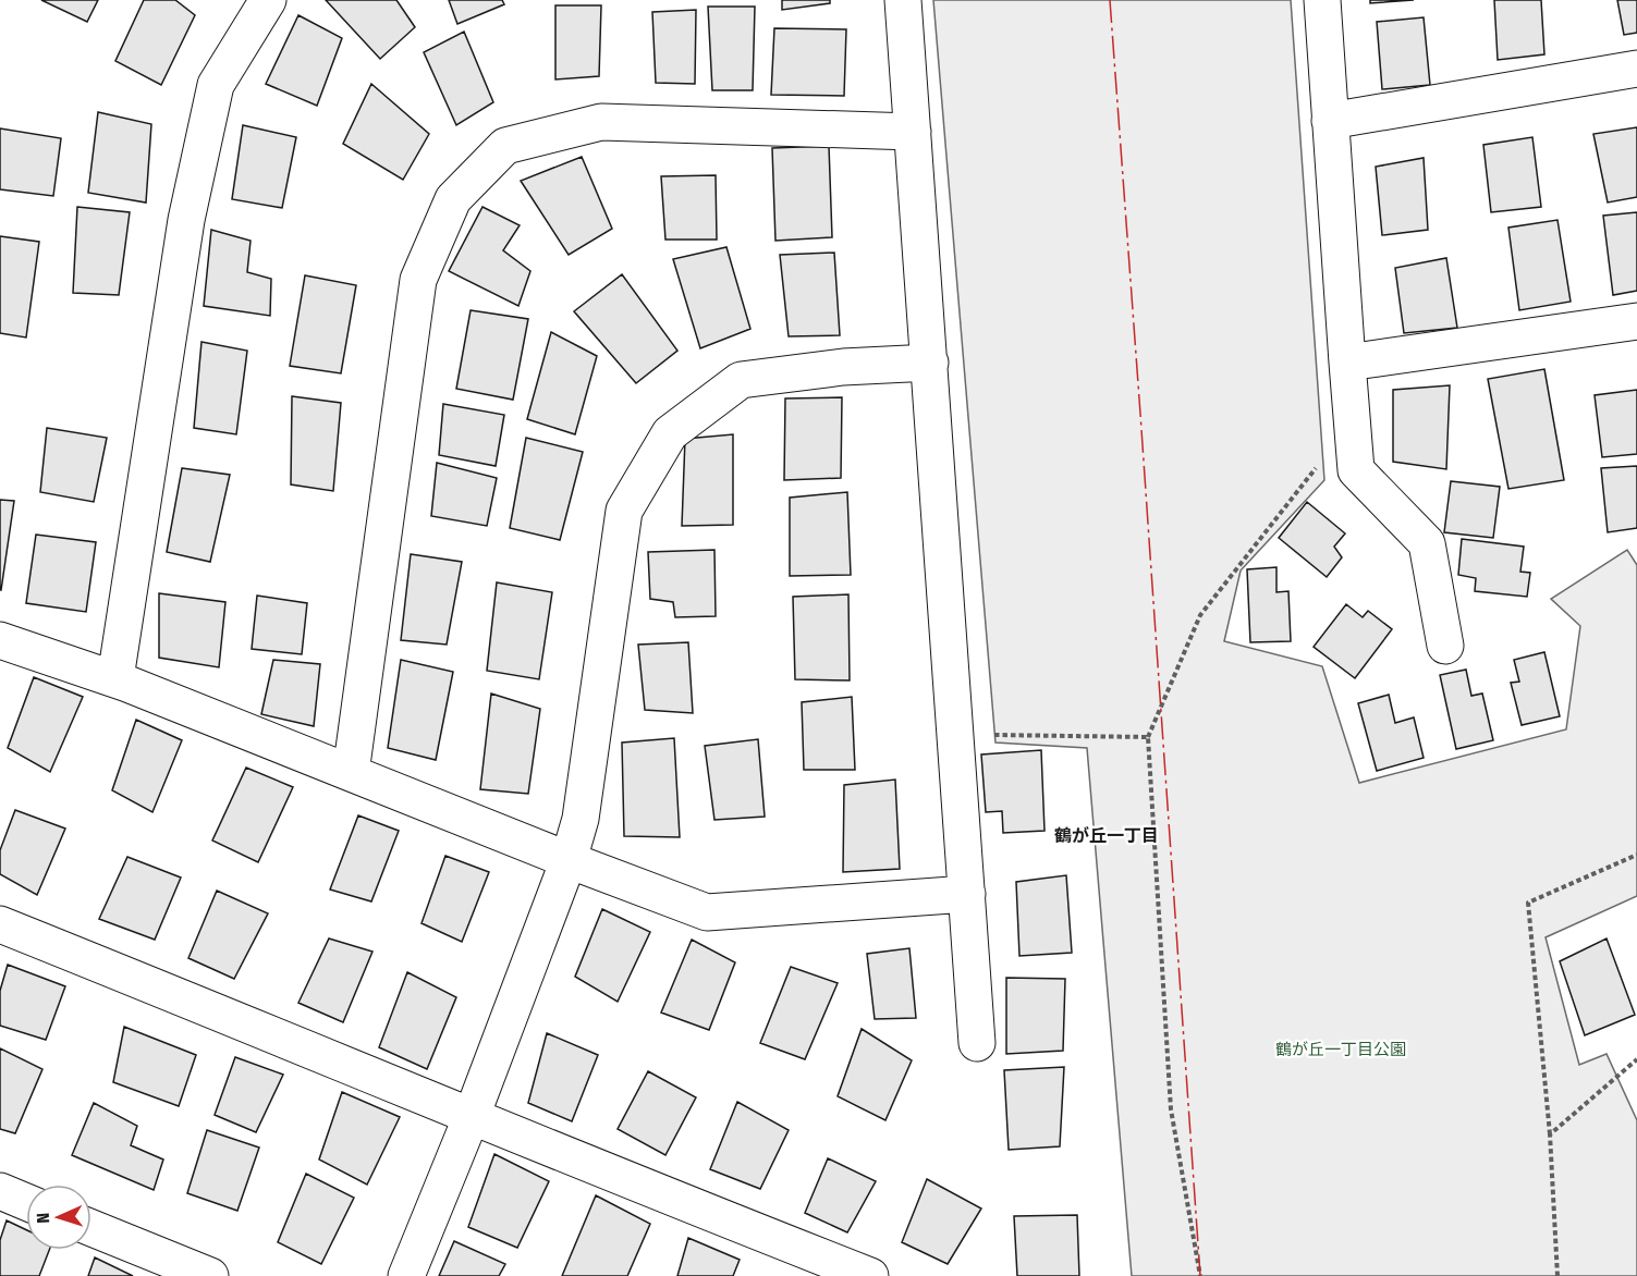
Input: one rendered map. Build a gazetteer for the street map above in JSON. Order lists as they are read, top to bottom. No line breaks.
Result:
{"districts":["鶴が丘一丁目"],"parks":["鶴が丘一丁目公園"],"north":"left"}
